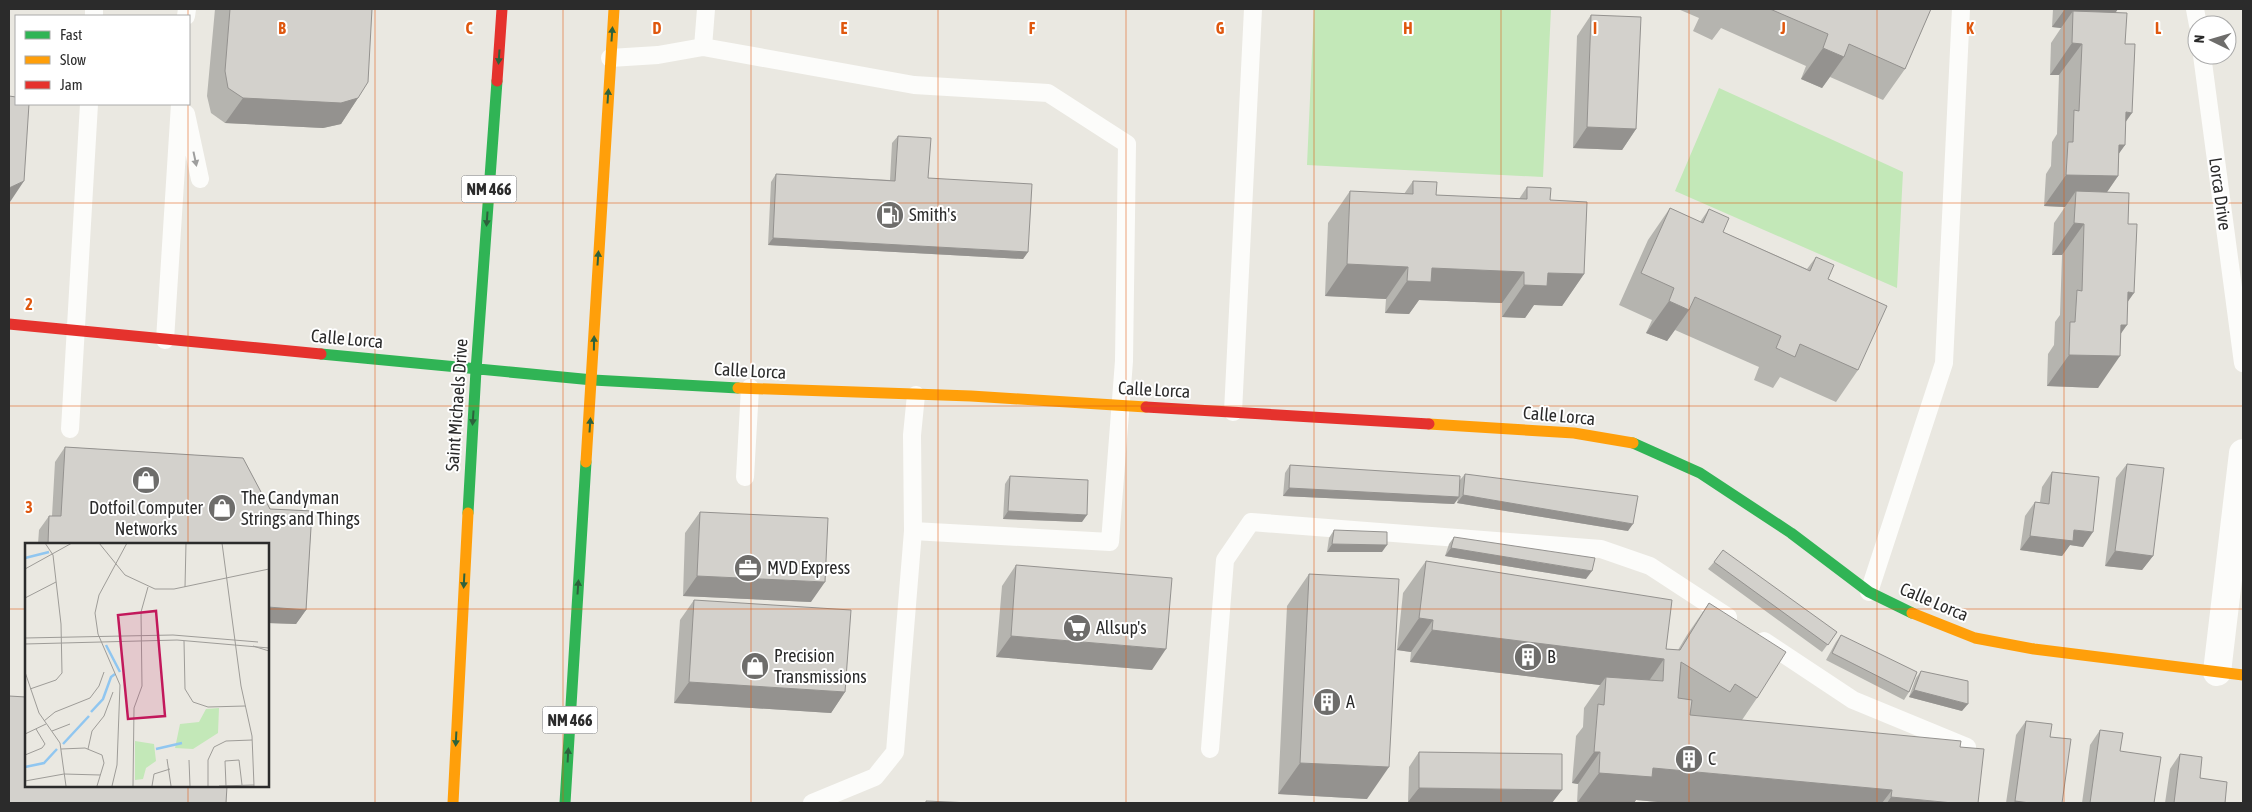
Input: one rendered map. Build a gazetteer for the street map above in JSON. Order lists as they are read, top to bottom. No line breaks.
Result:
{"streets":{"street":["NM 466","Calle Lorca","Saint Michaels Drive"],"lane":["Lorca Drive"]},"crossings":[["NM 466","Calle Lorca"],["Calle Lorca","Saint Michaels Drive"]],"one_way":["Saint Michaels Drive"],"places":{"fuel station":["Smith's"],"shop":["Dotfoil Computer Networks","The Candyman Strings and Things","Precision Transmissions"],"office":["MVD Express"],"supermarket":["Allsup's"],"building":["B","A","C"]},"legend":["Fast","Slow","Jam"],"north":"left","grid":{"columns":["B","C","D","E","F","G","H","I","J","K","L"],"rows":["2","3"]}}
